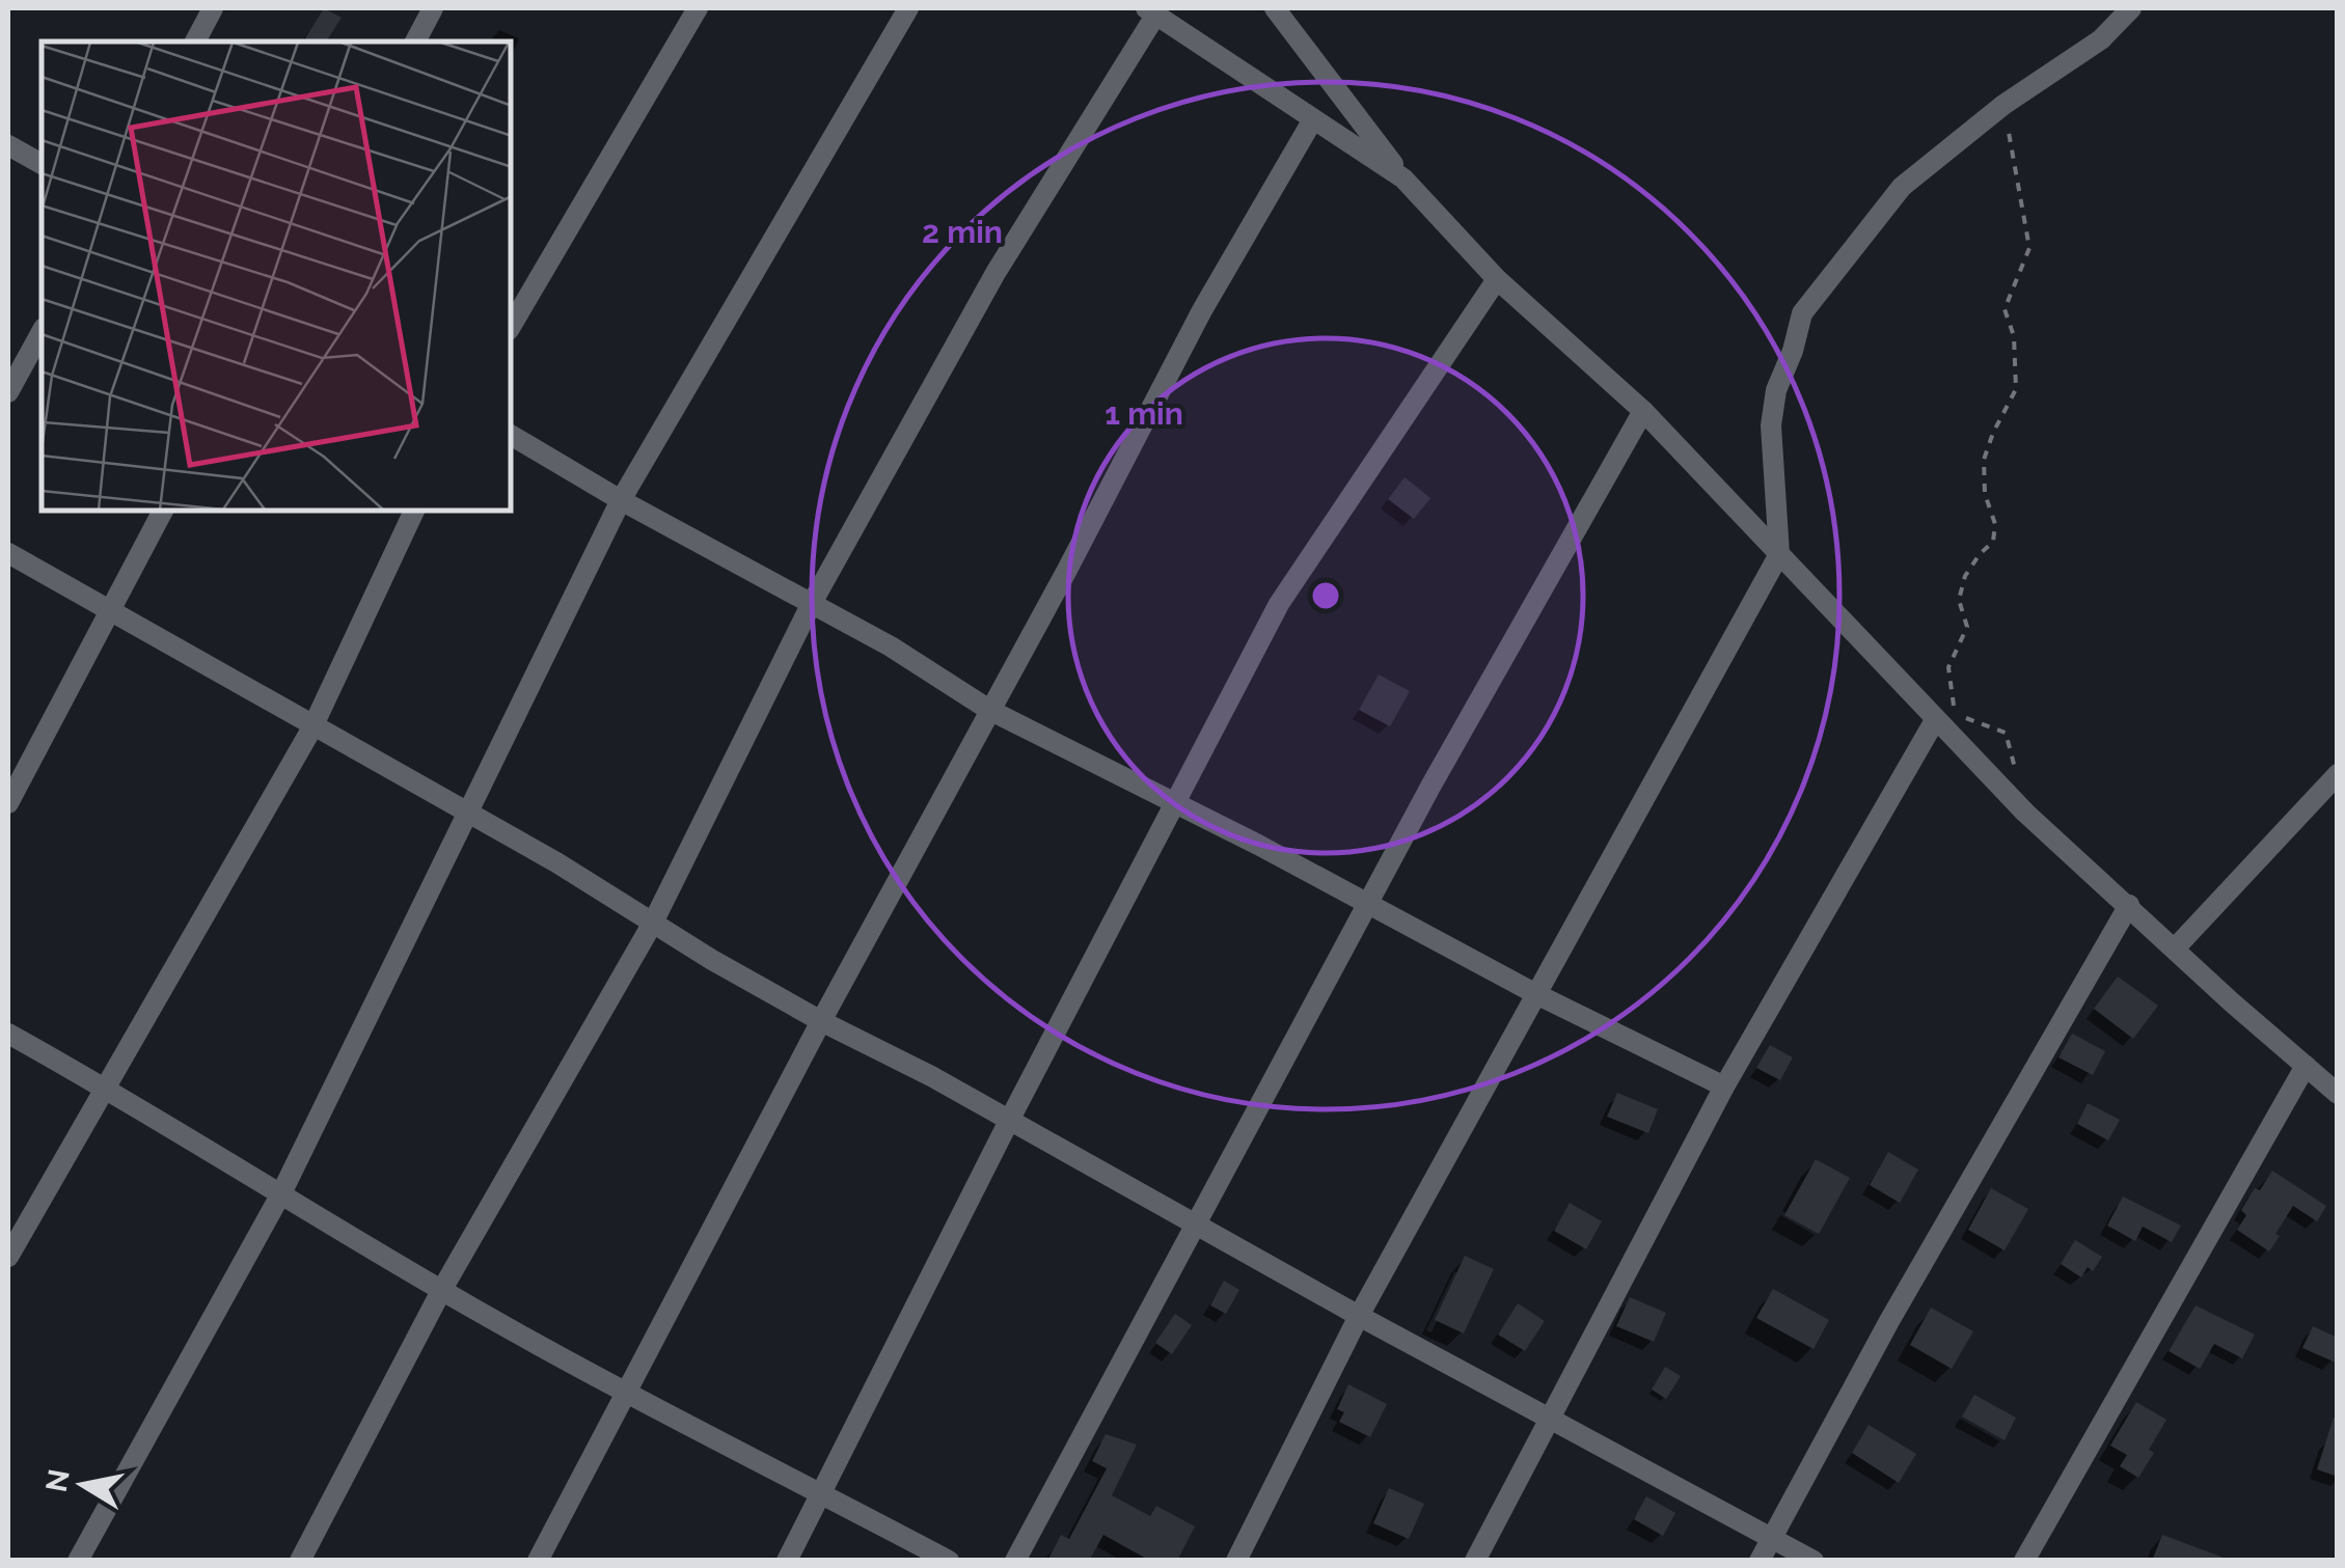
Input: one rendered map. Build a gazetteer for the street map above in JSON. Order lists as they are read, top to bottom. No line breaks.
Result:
{"north":"left","rings":["2 min","1 min"]}
